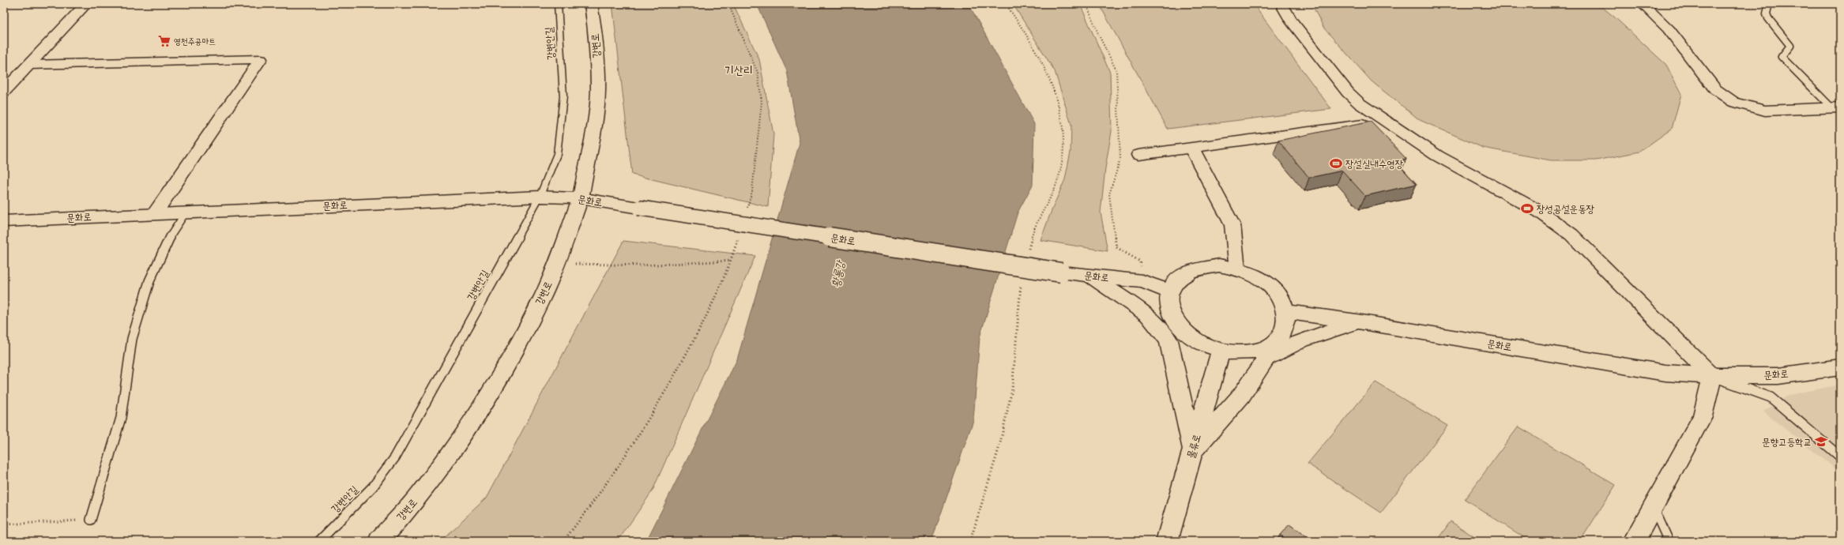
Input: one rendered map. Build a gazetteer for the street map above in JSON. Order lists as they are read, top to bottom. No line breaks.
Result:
{"streets":{"street":["강변로","문화로","물류로"],"lane":["강변안길"]},"crossings":[["강변안길","문화로"],["강변로","문화로"],["문화로","물류로"]],"districts":["기산리"],"water":["황룡강"],"places":{"supermarket":["영천주공마트"],"sports":["장설실내수영장","장성공설운동장"],"school or university":["문향고등학교"]}}
